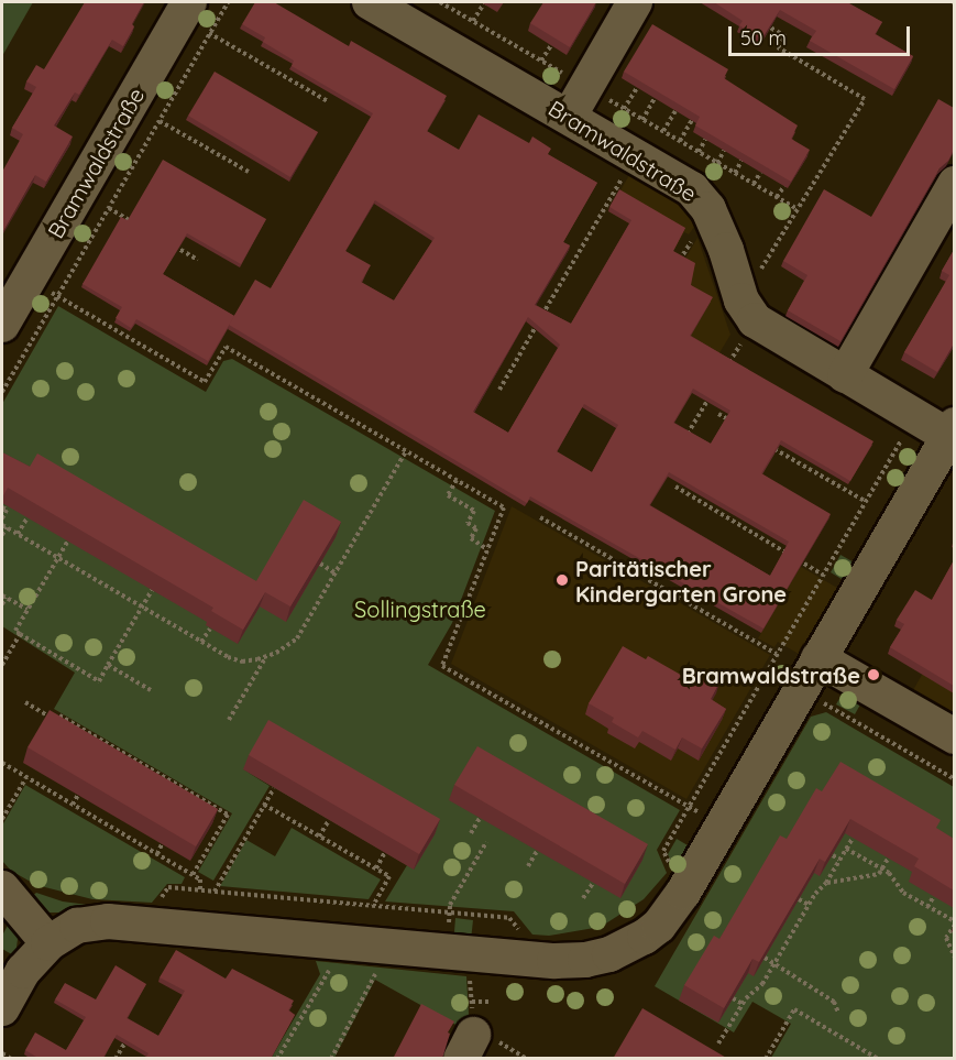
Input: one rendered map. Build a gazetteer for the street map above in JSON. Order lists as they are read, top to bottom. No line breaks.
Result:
{"streets":{"street":["Bramwaldstraße"]},"parks":["Sollingstraße"],"places":["Paritätischer Kindergarten Grone","Bramwaldstraße"],"scale_bar":"50 m"}
